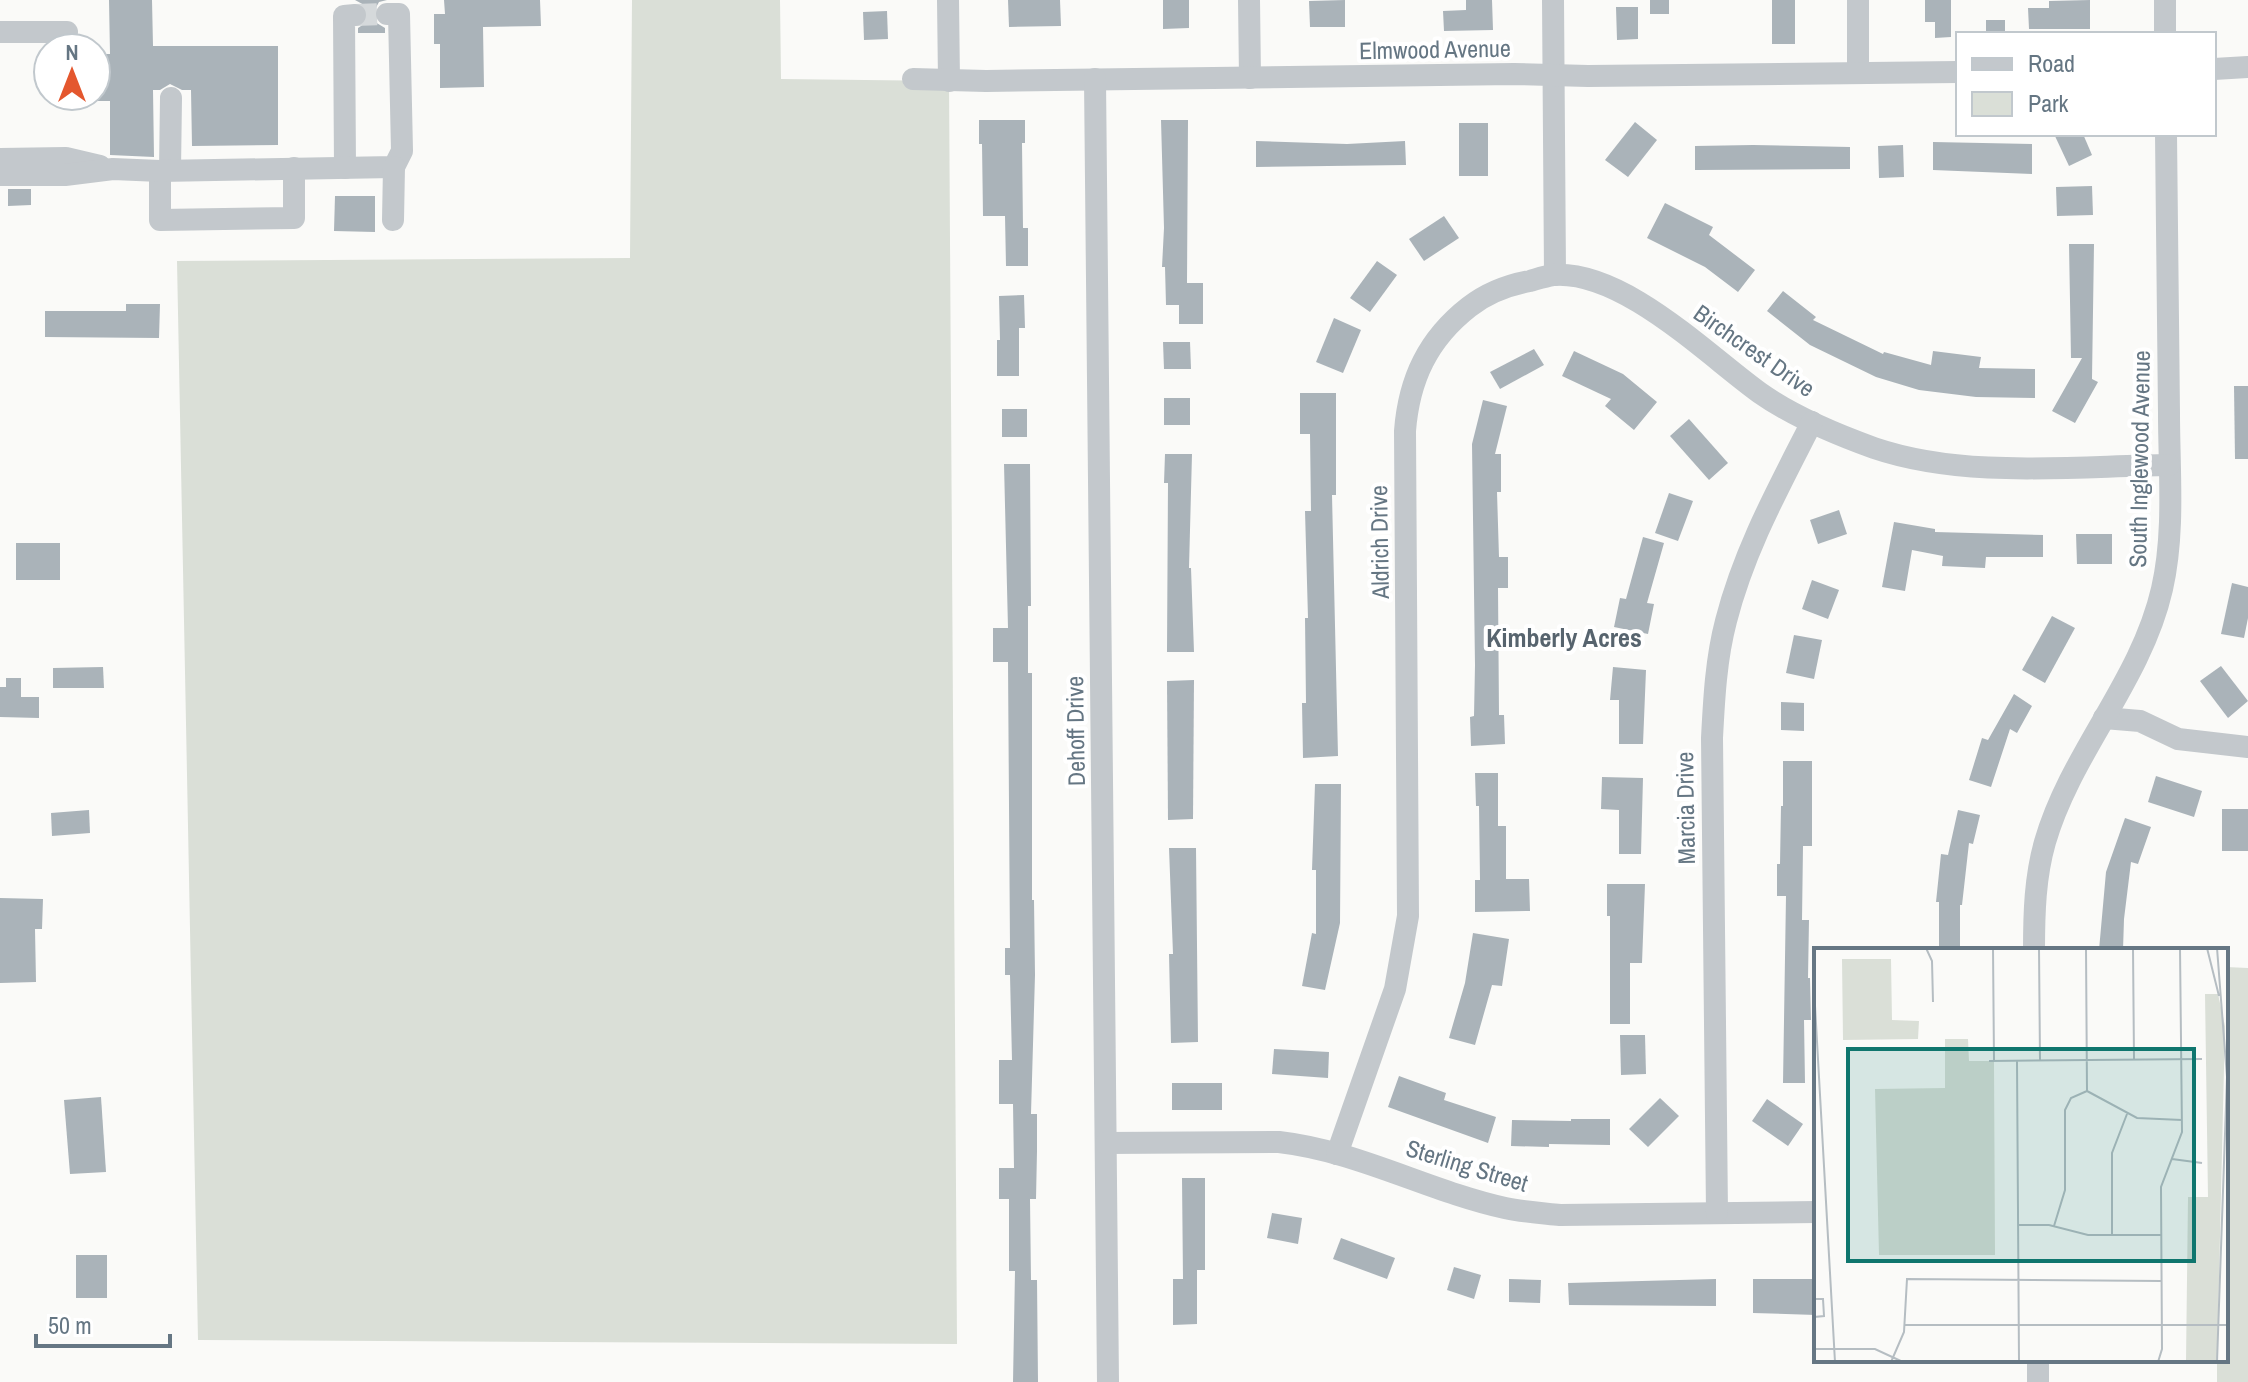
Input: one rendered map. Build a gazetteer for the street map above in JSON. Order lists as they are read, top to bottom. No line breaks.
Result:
{"streets":{"street":["Elmwood Avenue","Birchcrest Drive","South Inglewood Avenue","Aldrich Drive","Dehoff Drive","Marcia Drive","Sterling Street"]},"crossings":[["Elmwood Avenue","Dehoff Drive"],["Birchcrest Drive","South Inglewood Avenue"],["Birchcrest Drive","Aldrich Drive"],["Birchcrest Drive","Marcia Drive"],["Aldrich Drive","Sterling Street"],["Dehoff Drive","Sterling Street"],["Marcia Drive","Sterling Street"]],"districts":["Kimberly Acres"],"legend":["Road","Park"],"scale_bar":"50 m","north":"top"}
